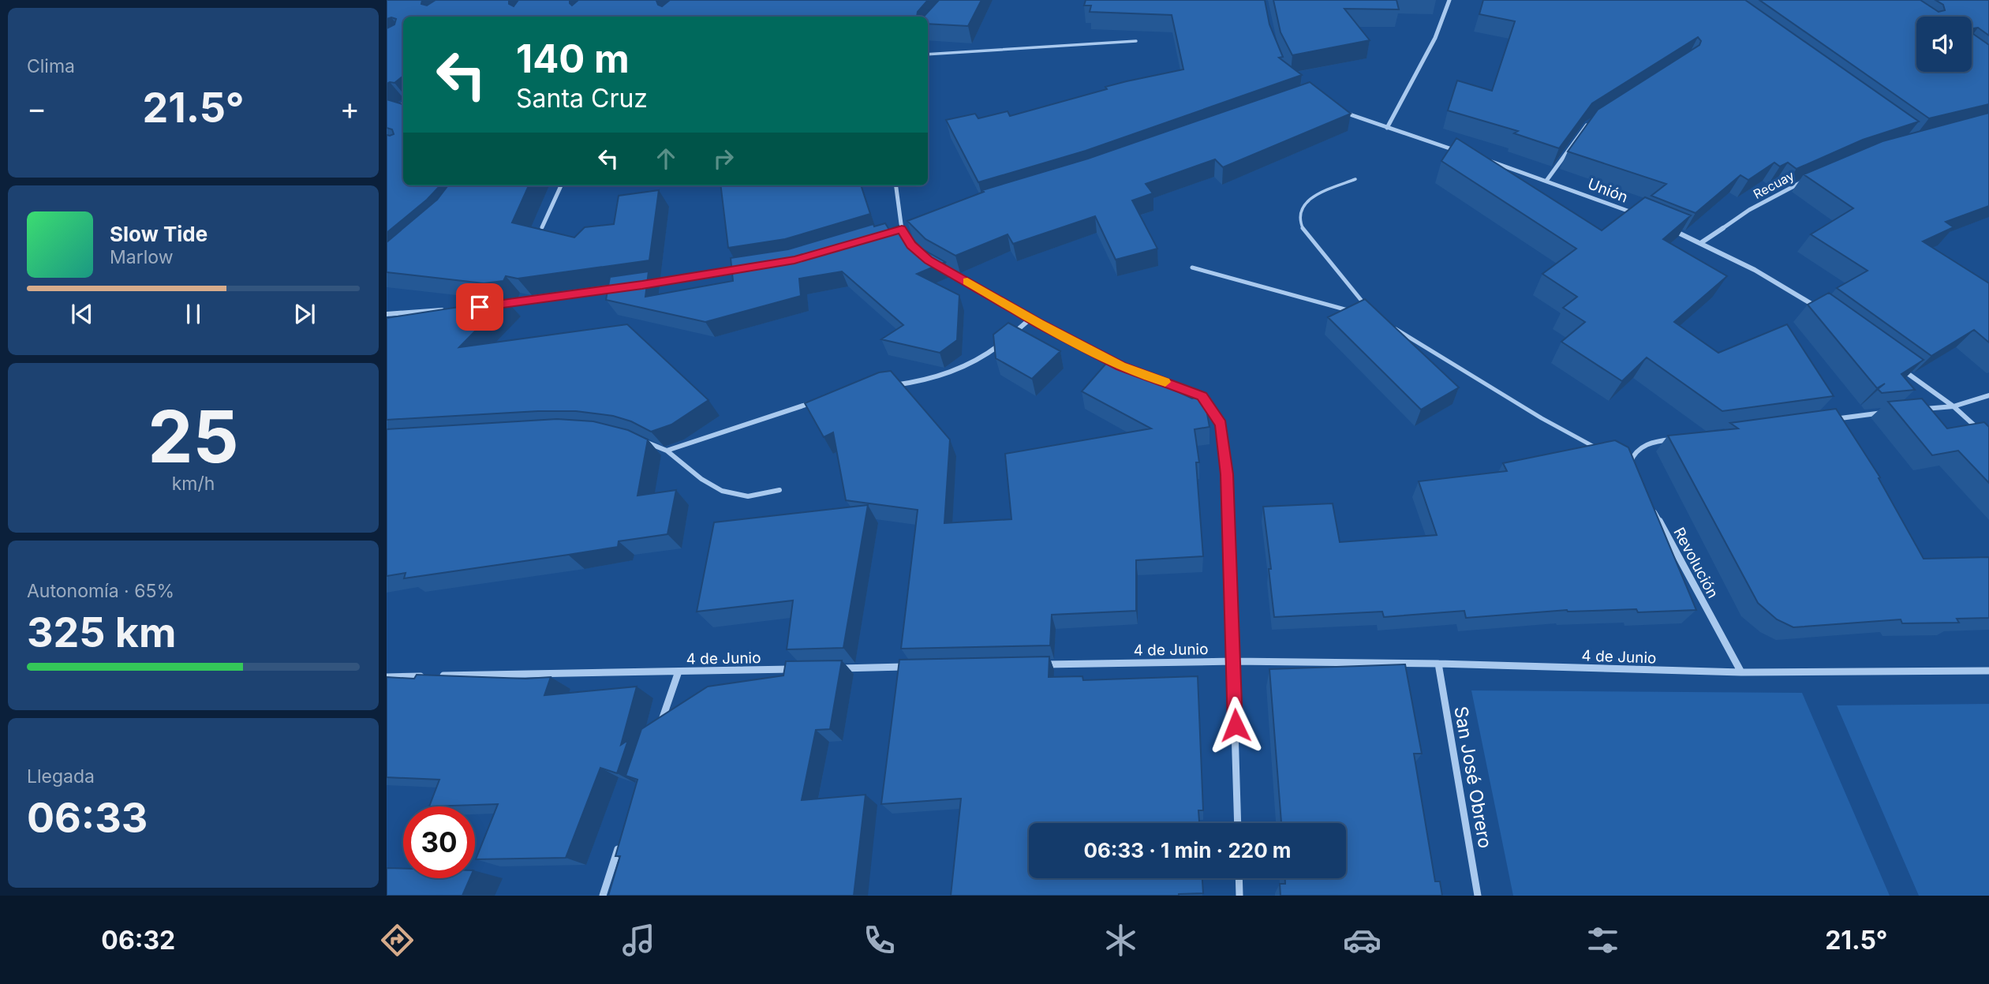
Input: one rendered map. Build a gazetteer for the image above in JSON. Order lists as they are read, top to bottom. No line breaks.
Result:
{"streets":{"street":["Recuay","Unión","Revolución","4 de Junio","San José Obrero"]},"crossings":[["Revolución","4 de Junio"],["4 de Junio","San José Obrero"]],"page":{"tile":["Clima",["25","km/h"],["Autonomía · 65%","325 km"],["Llegada","06:33"]],"turn":["140 m","Santa Cruz"],"heat":["−","21.5°","+"],"song":["Slow Tide","Marlow"],"limit":"30","trip":"06:33 · 1 min · 220 m","tabs":["06:32","21.5°"]}}
